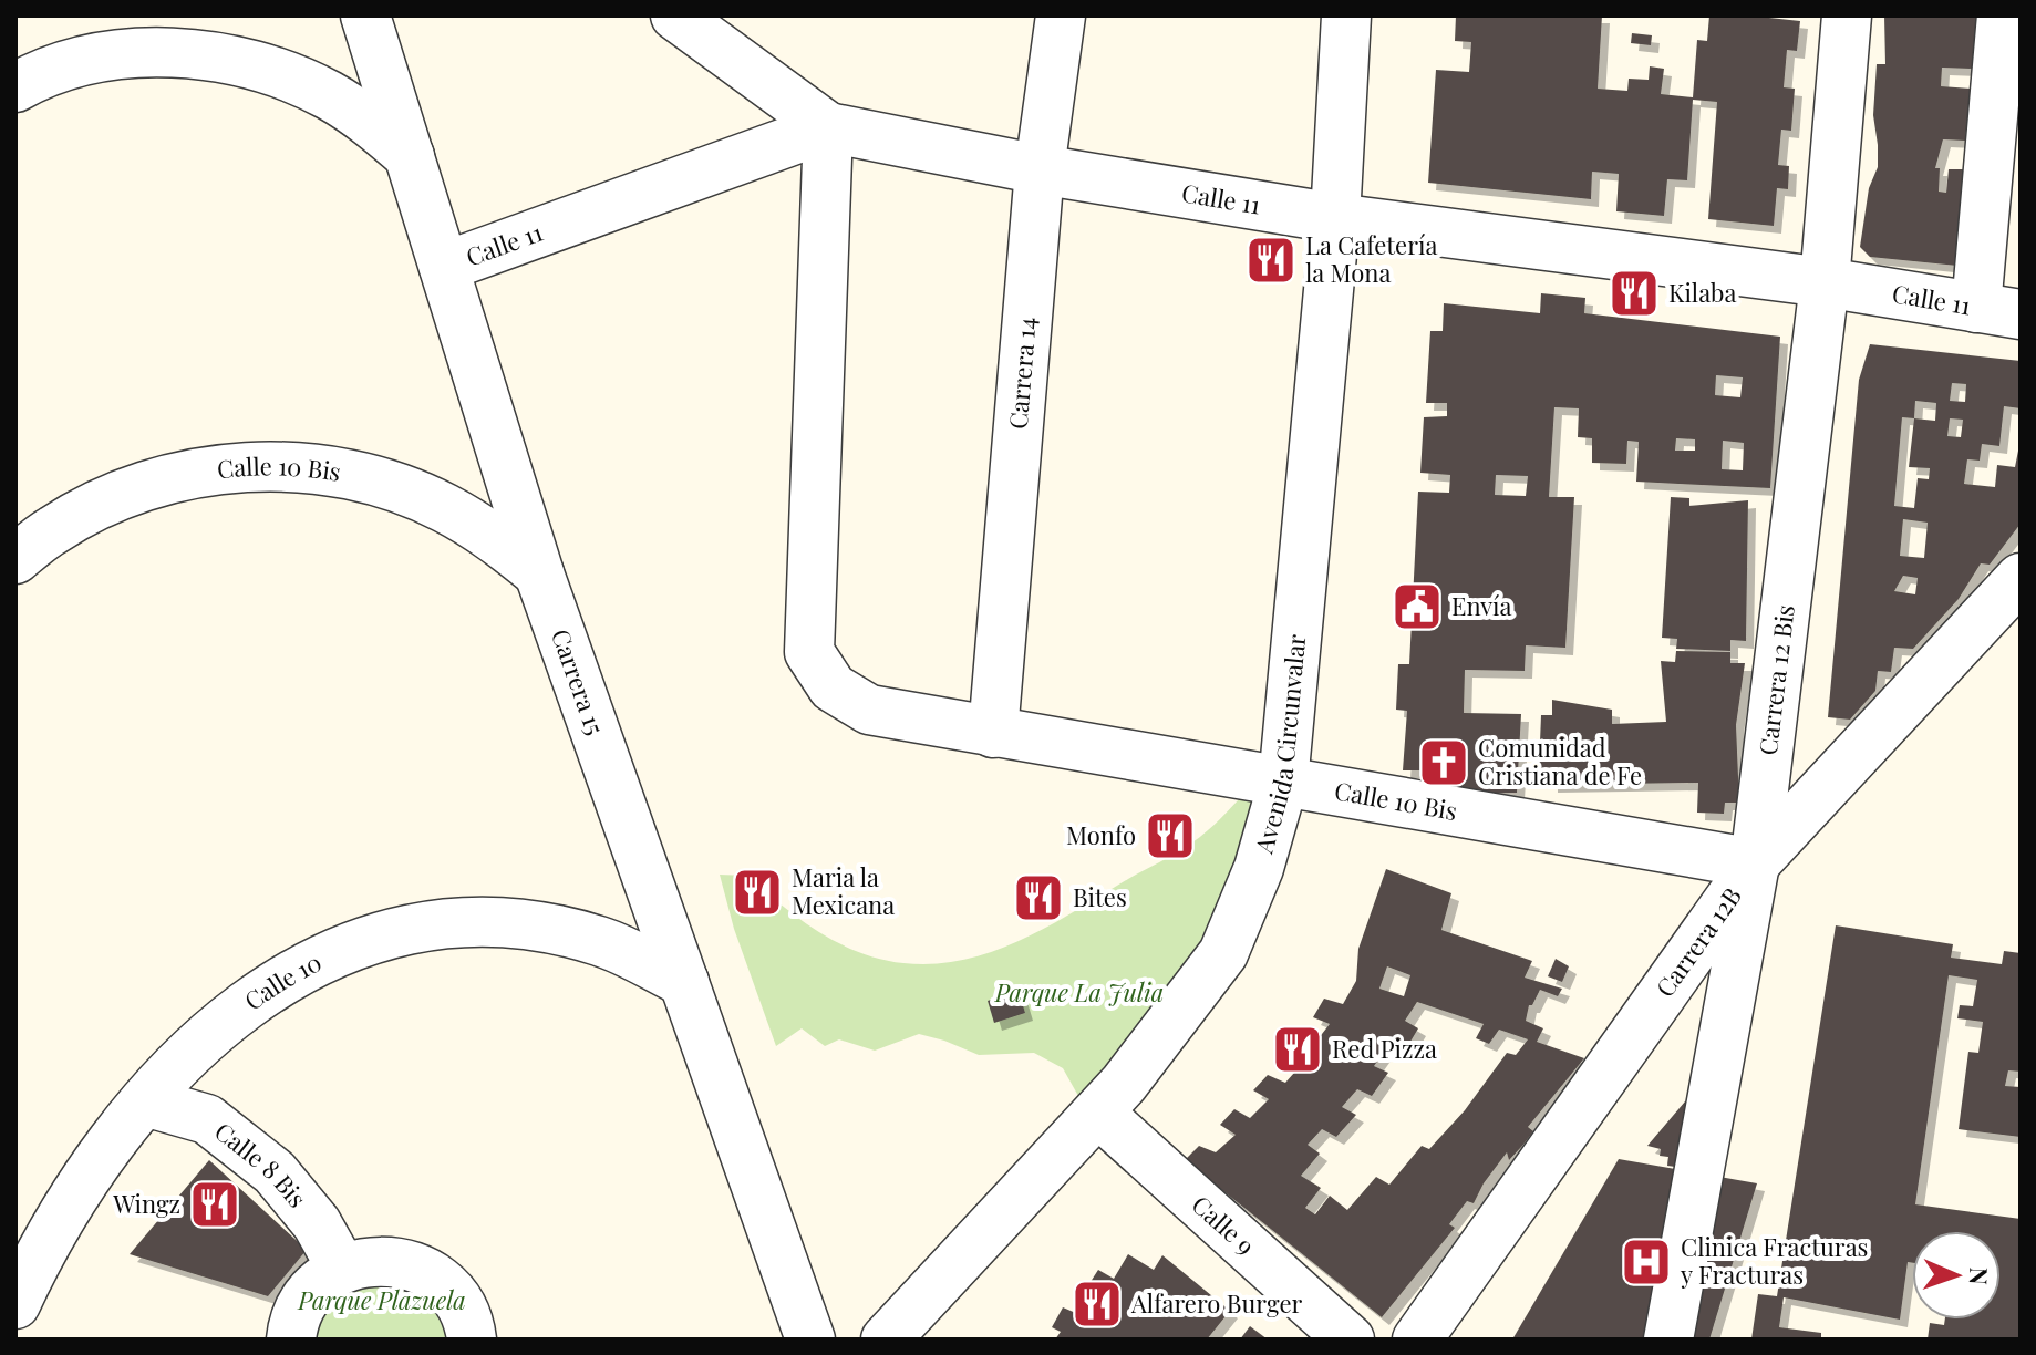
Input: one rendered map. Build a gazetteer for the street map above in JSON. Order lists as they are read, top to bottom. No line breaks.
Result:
{"streets":{"street":["Calle 11","Carrera 14","Calle 10 Bis","Carrera 12 Bis","Carrera 15","Avenida Circunvalar","Carrera 12B","Calle 10","Calle 8 Bis","Calle 9"]},"crossings":[["Calle 11","Carrera 14"],["Calle 11","Calle 10 Bis"],["Calle 11","Carrera 12 Bis"],["Calle 11","Carrera 15"],["Calle 11","Avenida Circunvalar"],["Carrera 14","Calle 10 Bis"],["Calle 10 Bis","Carrera 12 Bis"],["Calle 10 Bis","Carrera 15"],["Calle 10 Bis","Avenida Circunvalar"],["Calle 10 Bis","Carrera 12B"],["Carrera 12 Bis","Carrera 12B"],["Carrera 15","Calle 10"],["Avenida Circunvalar","Calle 9"],["Calle 10","Calle 8 Bis"]],"parks":["Parque La Julia","Parque Plazuela"],"places":{"restaurant":["La Cafetería la Mona","Kilaba","Monfo","Maria la Mexicana","Bites","Red Pizza","Wingz","Alfarero Burger"],"public building":["Envía"],"church":["Comunidad Cristiana de Fe"],"hospital":["Clinica Fracturas y Fracturas"]},"north":"right"}
